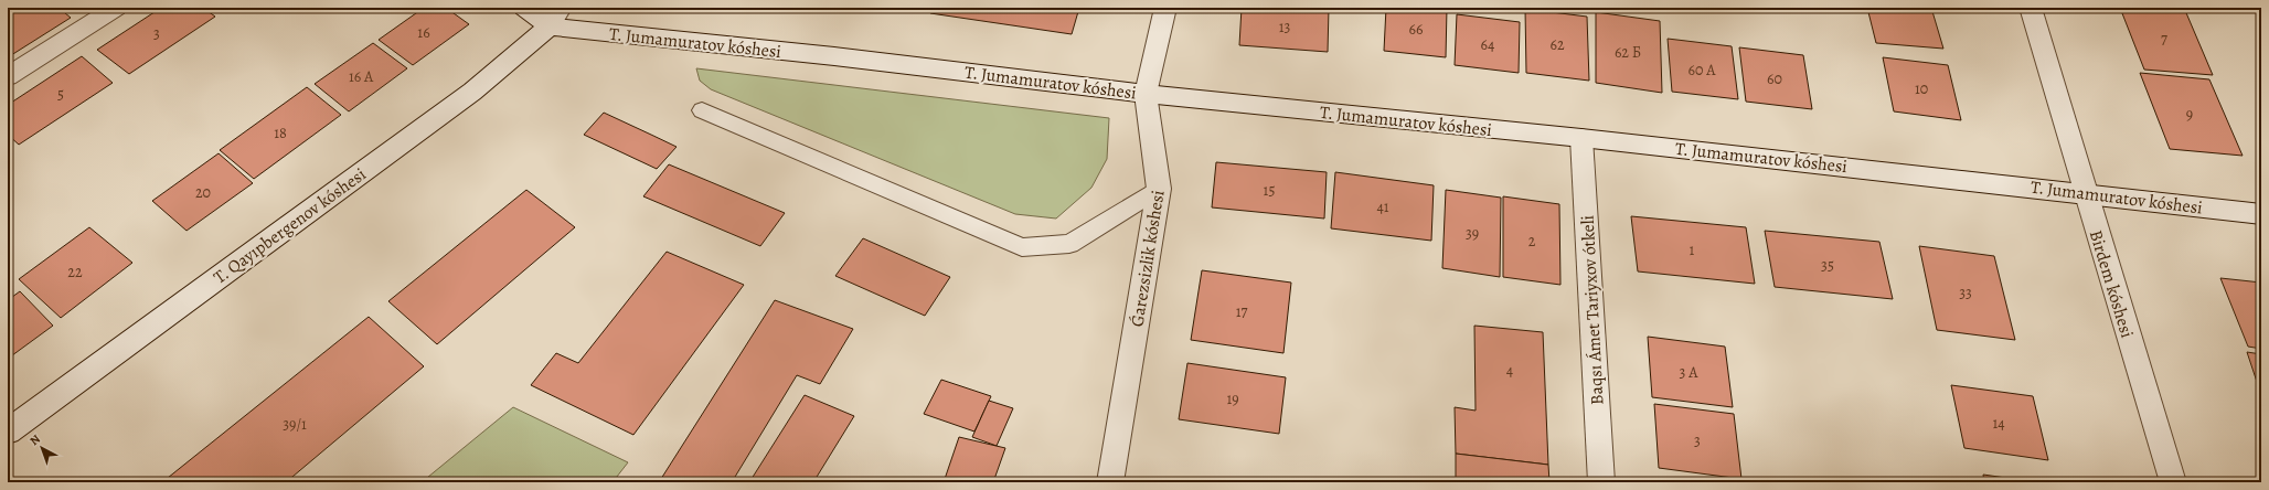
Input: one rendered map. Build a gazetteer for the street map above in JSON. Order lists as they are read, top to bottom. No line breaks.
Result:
{"streets":{"street":["T. Jumamuratov kóshesi","T. Qayıpbergenov kóshesi","Ǵarezsizlik kóshesi","Birdem kóshesi","Baqsı Ámet Tariyxov ótkeli"]},"crossings":[["T. Jumamuratov kóshesi","T. Qayıpbergenov kóshesi"],["T. Jumamuratov kóshesi","Ǵarezsizlik kóshesi"],["T. Jumamuratov kóshesi","Birdem kóshesi"],["T. Jumamuratov kóshesi","Baqsı Ámet Tariyxov ótkeli"]],"house_numbers":["13","66","16","3","7","64","62","62 Б","60 А","16 А","60","10","5","9","18","15","20","41","39","2","1","35","22","33","17","4","3 А","19","14","39/1","3"],"north":"top left"}
